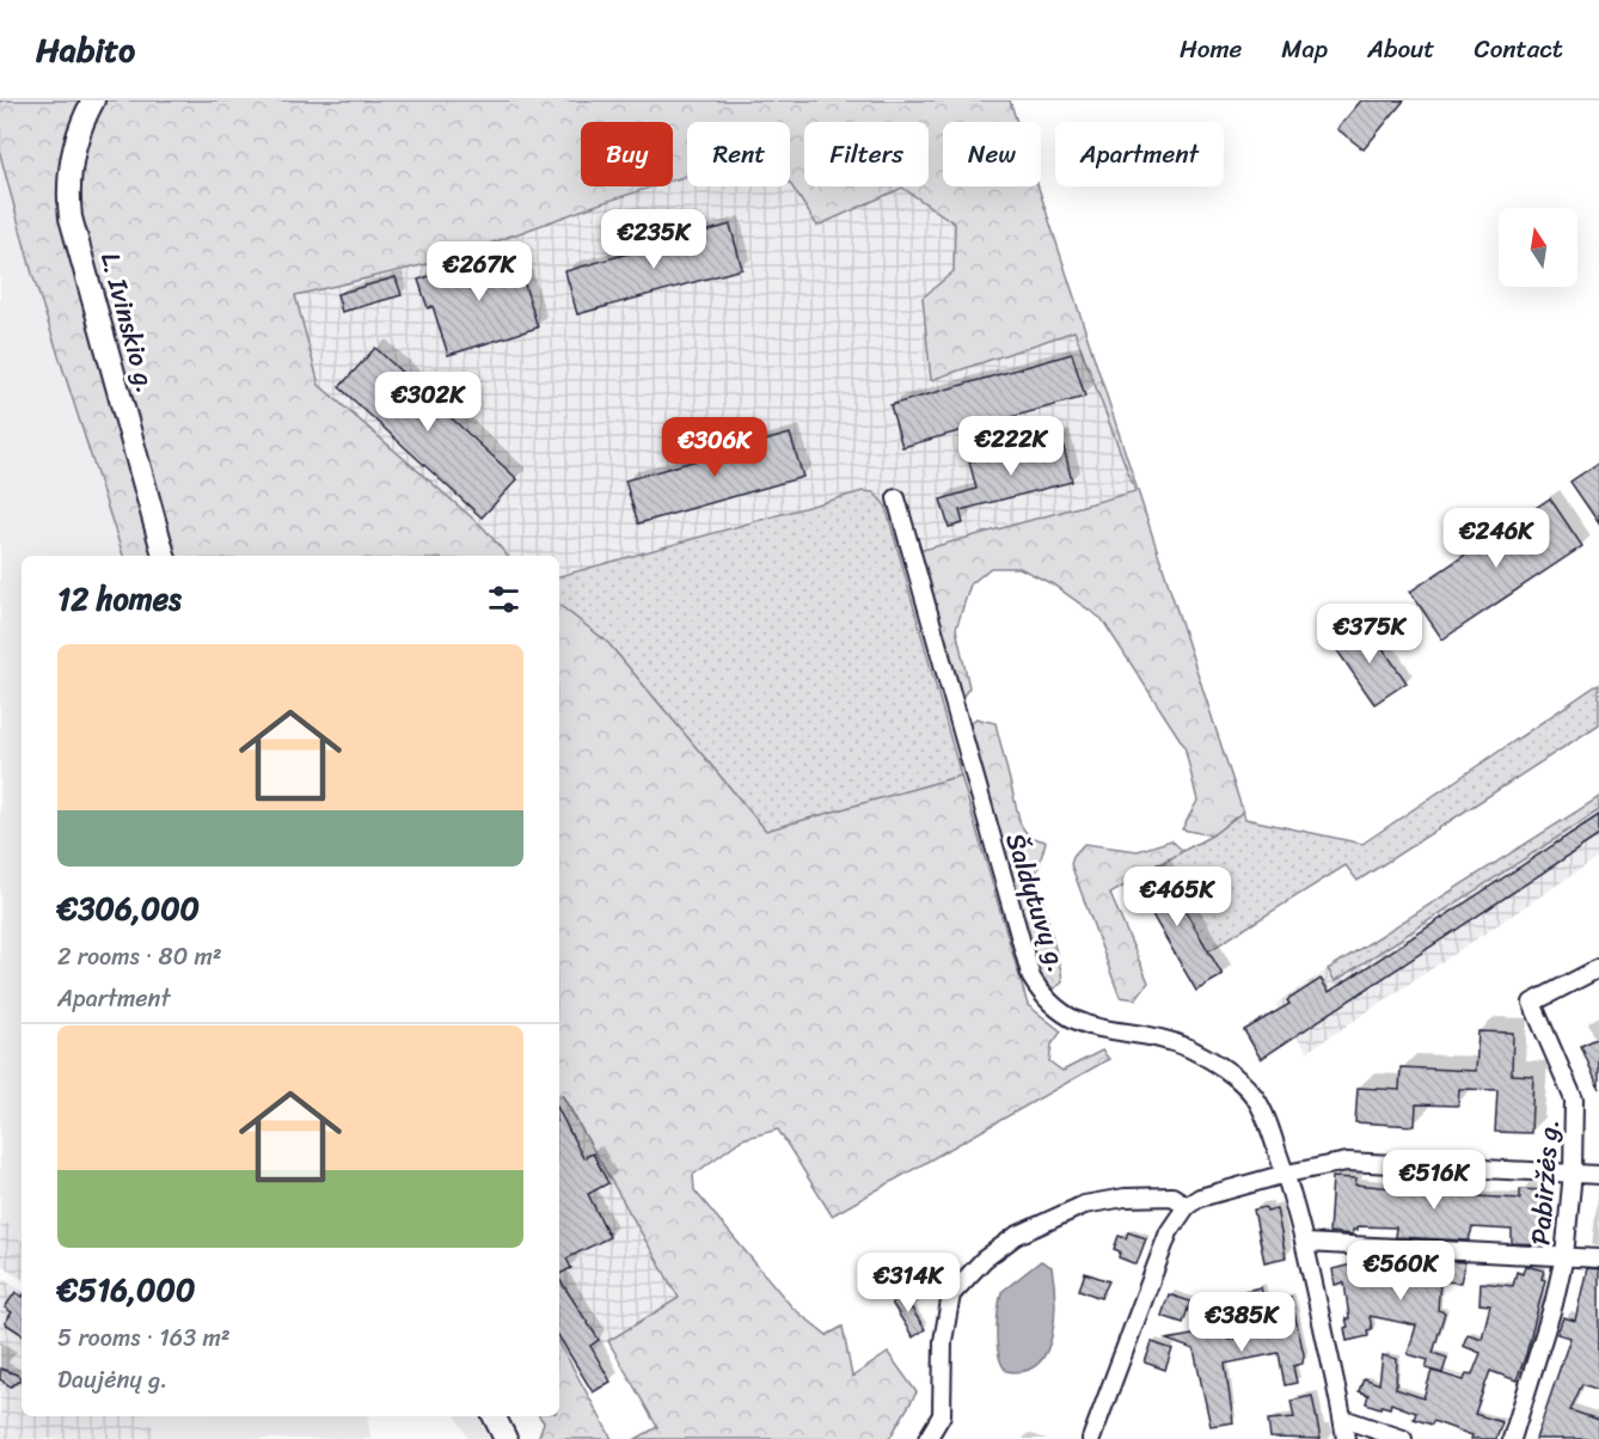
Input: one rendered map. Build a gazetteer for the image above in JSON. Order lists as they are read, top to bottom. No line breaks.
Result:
{"streets":{"street":["L. Ivinskio g.","Šaldytuvų g.","Pabiržės g."]},"north":"top","page":{"header":"Habito","nav":["Home","Map","About","Contact"],"chip":["Buy","Rent","Filters","New","Apartment"],"price":["€235K","€267K","€302K","€222K","€306K","€246K","€375K","€465K","€516K","€560K","€314K","€385K"],"heading":"12 homes","list":[{"name":"€306,000","note":"2 rooms · 80 m² · Apartment"},{"name":"€516,000","note":"5 rooms · 163 m² · Daujėnų g."}]}}
